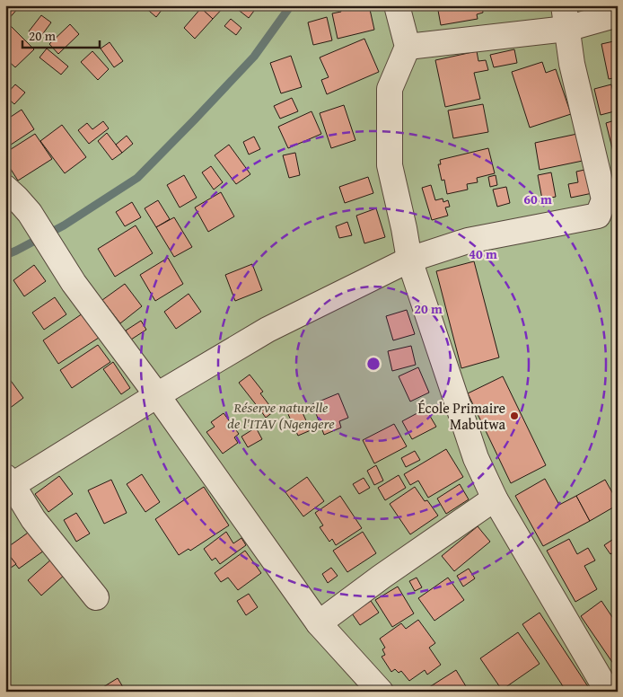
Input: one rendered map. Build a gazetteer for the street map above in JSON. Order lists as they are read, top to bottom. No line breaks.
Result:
{"parks":["Réserve naturelle de l'ITAV (Ngengere"],"places":["École Primaire Mabutwa"],"scale_bar":"20 m","rings":["60 m","40 m","20 m"]}
